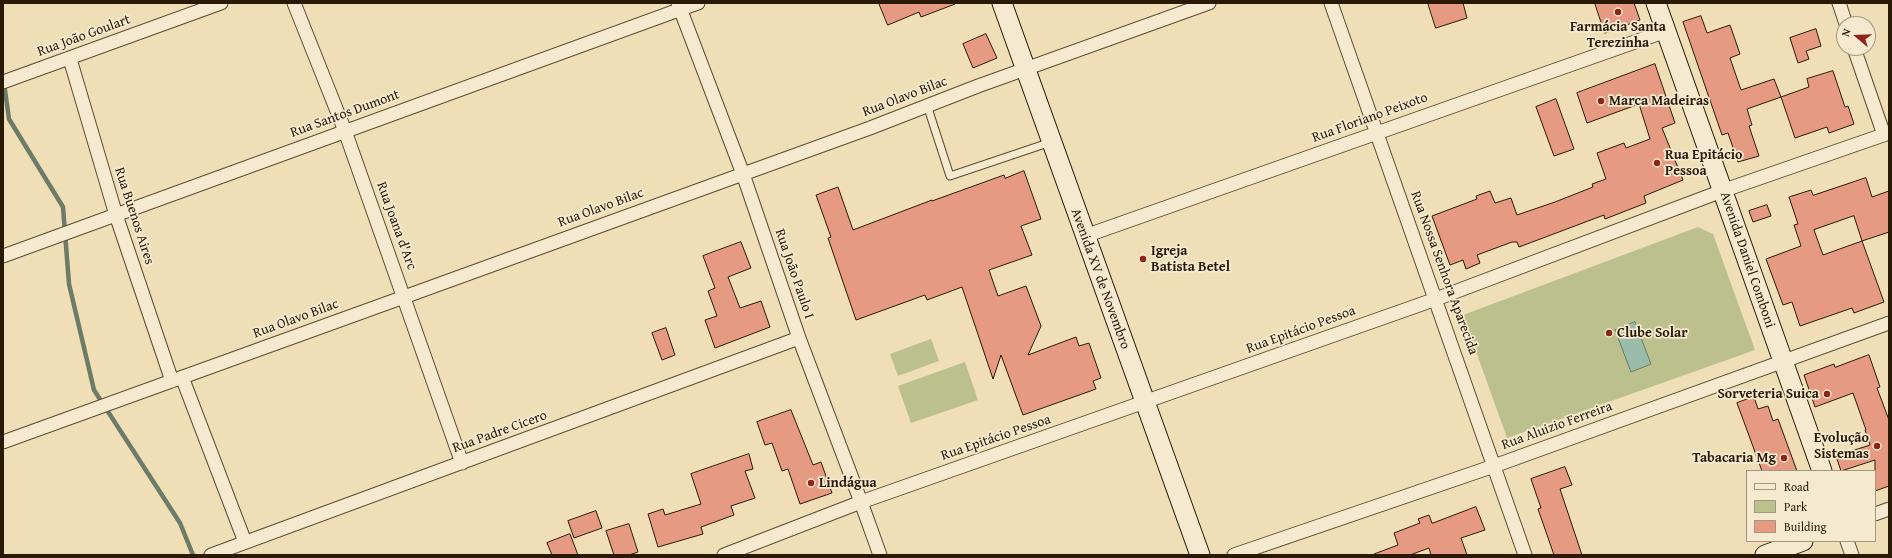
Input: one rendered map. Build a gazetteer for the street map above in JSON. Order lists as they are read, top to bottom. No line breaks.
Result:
{"streets":{"street":["Rua João Goulart","Rua Olavo Bilac","Rua Santos Dumont","Rua Floriano Peixoto","Rua Buenos Aires","Rua Joana d'Arc","Avenida Daniel Comboni","Rua Nossa Senhora Aparecida","Rua João Paulo I","Avenida XV de Novembro","Rua Epitácio Pessoa","Rua Aluizio Ferreira","Rua Padre Cicero"]},"crossings":[["Rua João Goulart","Rua Buenos Aires"],["Rua Olavo Bilac","Rua Buenos Aires"],["Rua Olavo Bilac","Rua Joana d'Arc"],["Rua Olavo Bilac","Rua João Paulo I"],["Rua Olavo Bilac","Avenida XV de Novembro"],["Rua Santos Dumont","Rua Buenos Aires"],["Rua Santos Dumont","Rua Joana d'Arc"],["Rua Santos Dumont","Rua João Paulo I"],["Rua Floriano Peixoto","Avenida Daniel Comboni"],["Rua Floriano Peixoto","Rua Nossa Senhora Aparecida"],["Rua Floriano Peixoto","Avenida XV de Novembro"],["Rua Buenos Aires","Rua Padre Cicero"],["Rua Joana d'Arc","Rua Padre Cicero"],["Avenida Daniel Comboni","Rua Epitácio Pessoa"],["Avenida Daniel Comboni","Rua Aluizio Ferreira"],["Rua Nossa Senhora Aparecida","Rua Epitácio Pessoa"],["Rua Nossa Senhora Aparecida","Rua Aluizio Ferreira"],["Rua João Paulo I","Rua Epitácio Pessoa"],["Rua João Paulo I","Rua Padre Cicero"],["Avenida XV de Novembro","Rua Epitácio Pessoa"]],"places":["Farmácia Santa Terezinha","Marca Madeiras","Rua Epitácio Pessoa","Igreja Batista Betel","Clube Solar","Sorveteria Suica","Evolução Sistemas","Tabacaria Mg","Lindágua"],"legend":["Road","Park","Building"],"north":"left"}
